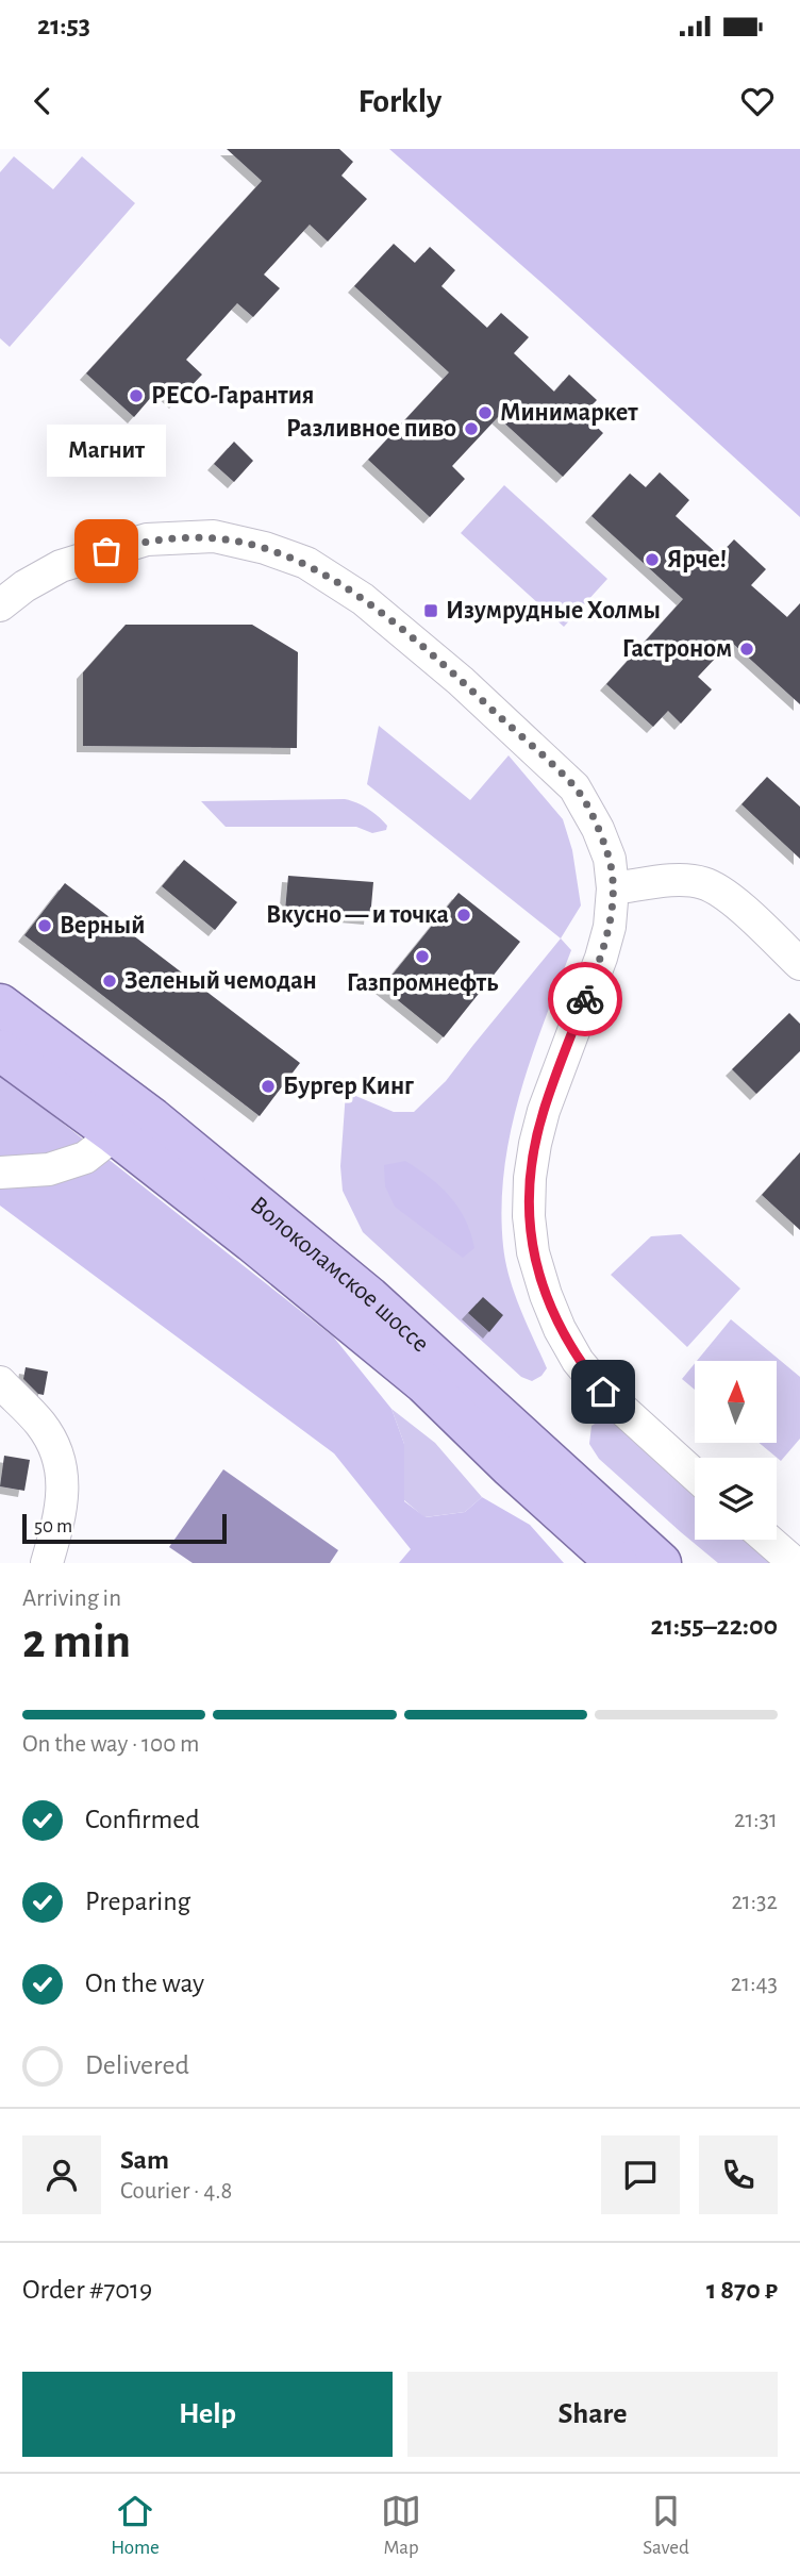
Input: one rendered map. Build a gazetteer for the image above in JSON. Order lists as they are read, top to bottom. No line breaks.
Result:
{"streets":{"main road":["Волоколамское шоссе"]},"places":{"other":["РЕСО-Гарантия","Минимаркет","Разливное пиво","Магнит","Ярче!","Гастроном","Вкусно — и точка","Верный","Газпромнефть","Зеленый чемодан","Бургер Кинг"],"transit":["Изумрудные Холмы"]},"scale_bar":"50 m","north":"top","page":{"status":"21:53","header":"Forkly","bubble":"Магнит","scale":"50 m","heading":["2 min","Arriving in","21:55–22:00"],"panel":["Sam","Courier · 4.8","Order #7019","1 870 ₽"],"bar":"On the way · 100 m","list":[["Confirmed","21:31"],["Preparing","21:32"],["On the way","21:43"],"Delivered"],"buttons":["Help","Share"],"tabs":["Home","Map","Saved"]}}
